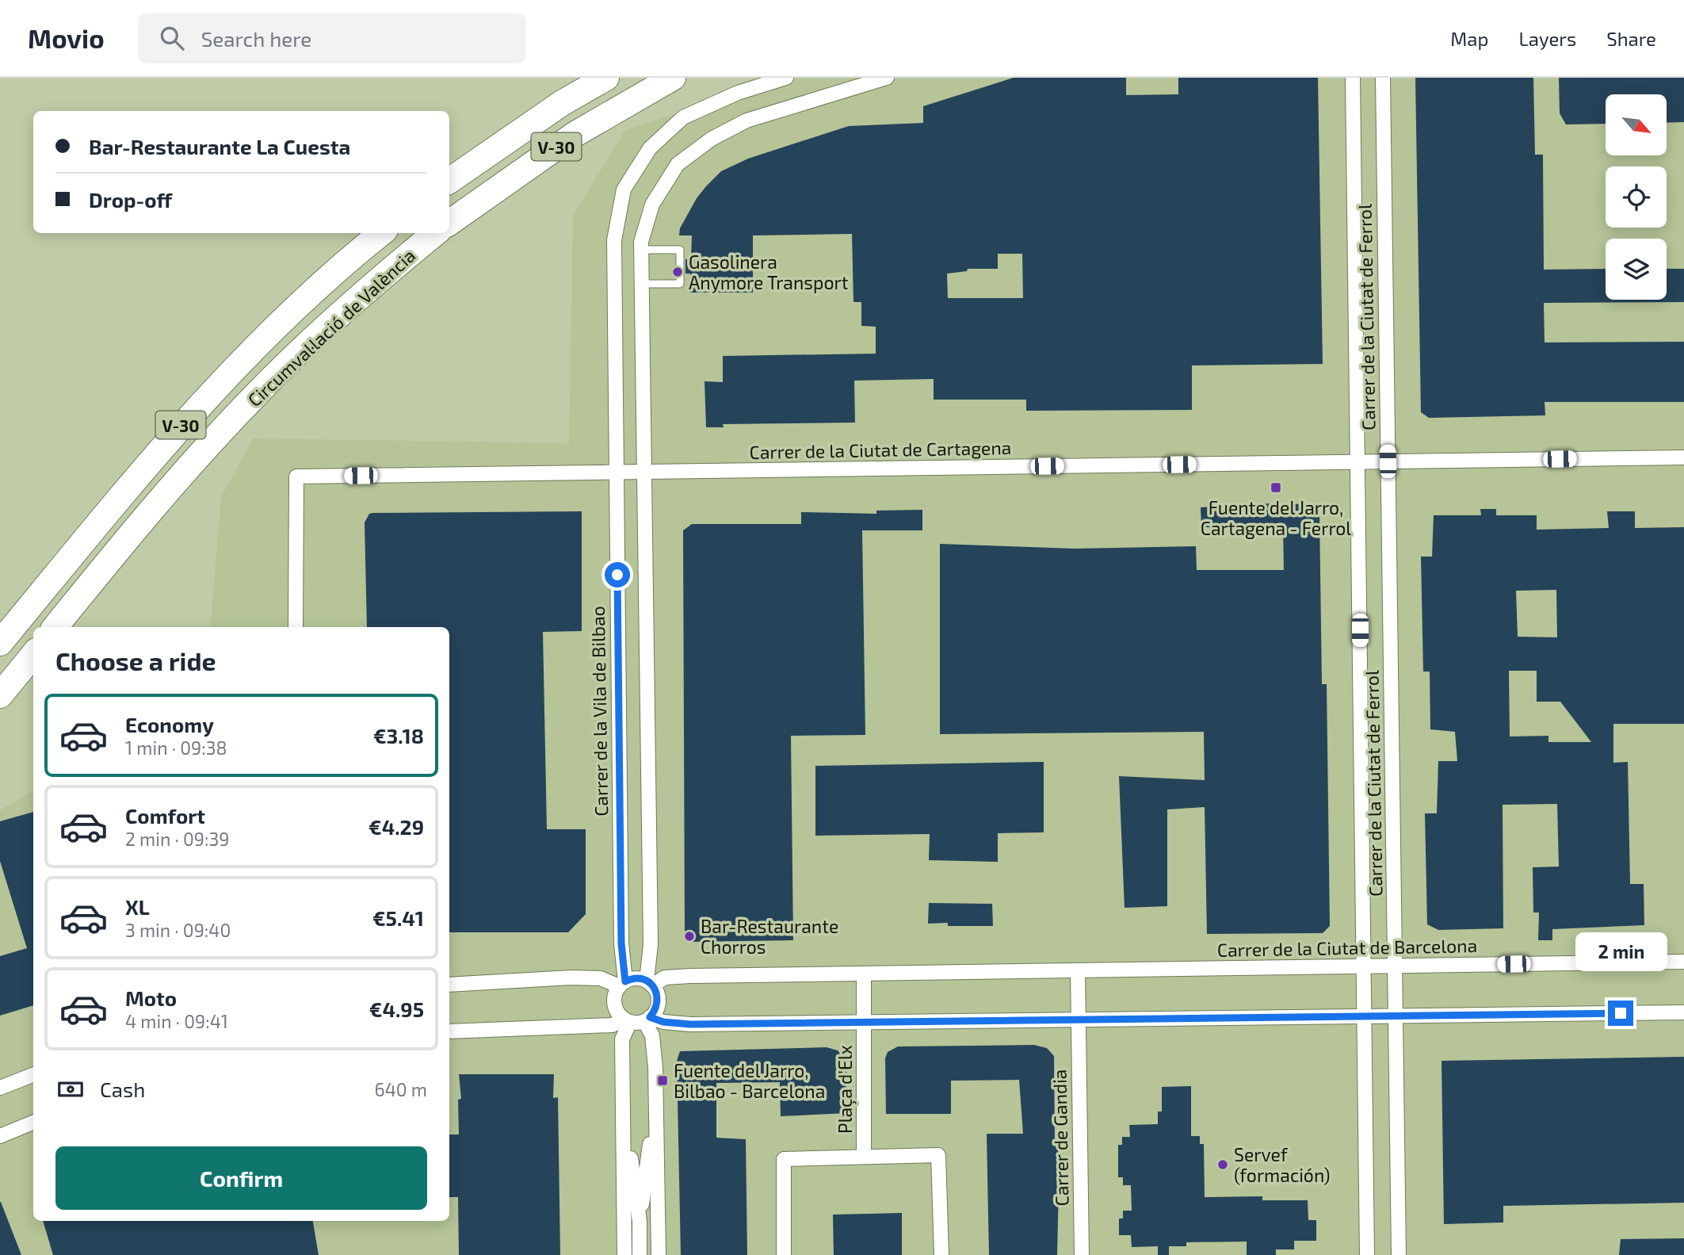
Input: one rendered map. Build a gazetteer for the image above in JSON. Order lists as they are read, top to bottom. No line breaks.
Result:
{"streets":{"highway":["V-30","Circumval·lació de València"],"street":["Carrer de la Ciutat de Ferrol","Carrer de la Ciutat de Cartagena","Carrer de la Vila de Bilbao","Carrer de la Ciutat de Barcelona","Plaça d'Elx","Carrer de Gandia"]},"crossings":[["Carrer de la Ciutat de Ferrol","Carrer de la Ciutat de Cartagena"],["Carrer de la Ciutat de Ferrol","Carrer de la Ciutat de Barcelona"],["Carrer de la Ciutat de Cartagena","Carrer de la Vila de Bilbao"],["Carrer de la Vila de Bilbao","Carrer de la Ciutat de Barcelona"]],"places":{"other":["Gasolinera Anymore Transport","Bar-Restaurante Chorros","Servef (formación)"],"transit":["Fuente del Jarro, Cartagena - Ferrol","Fuente del Jarro, Bilbao - Barcelona"]},"north":"bottom right","page":{"header":"Movio","search":"Search here","nav":["Map","Layers","Share"],"banner":["Bar-Restaurante La Cuesta","Drop-off"],"heading":"Choose a ride","list":[{"name":"Economy","note":"1 min · 09:38","value":"€3.18"},{"name":"Comfort","note":"2 min · 09:39","value":"€4.29"},{"name":"XL","note":"3 min · 09:40","value":"€5.41"},{"name":"Moto","note":"4 min · 09:41","value":"€4.95"}],"bubble":"2 min","pay":["Cash","640 m"],"buttons":"Confirm"}}
